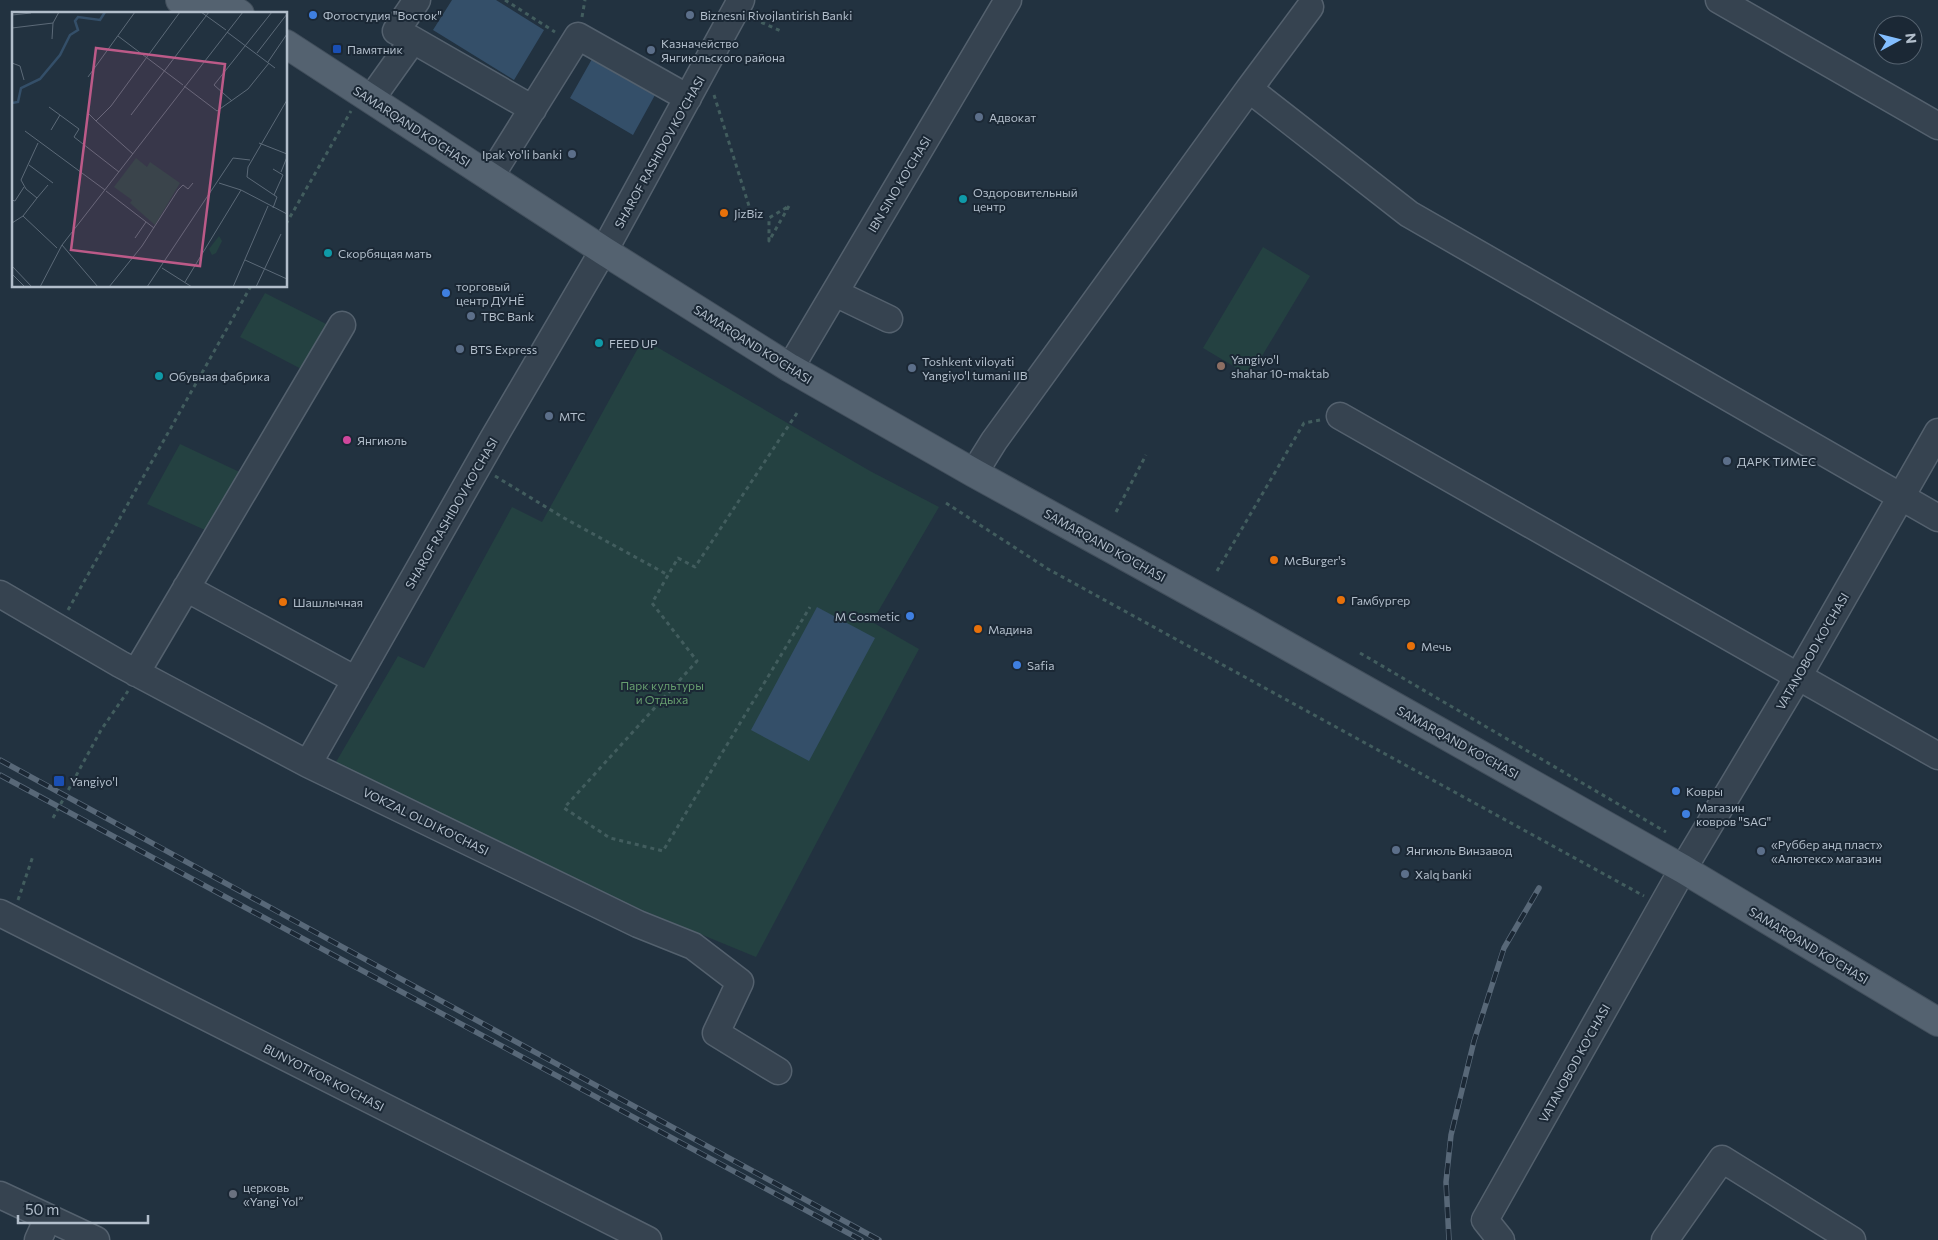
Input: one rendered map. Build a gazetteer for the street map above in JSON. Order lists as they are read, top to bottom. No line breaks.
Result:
{"streets":{"main road":["SAMARQAND KO'CHASI"],"street":["SHAROF RASHIDOV KO’CHASI","IBN SINO KO'CHASI","VATANOBOD KO'CHASI","VOKZAL OLDI KO'CHASI","BUNYOTKOR KO'CHASI"]},"crossings":[["SAMARQAND KO'CHASI","SHAROF RASHIDOV KO’CHASI"],["SAMARQAND KO'CHASI","IBN SINO KO'CHASI"],["SAMARQAND KO'CHASI","VATANOBOD KO'CHASI"],["SHAROF RASHIDOV KO’CHASI","VOKZAL OLDI KO'CHASI"]],"parks":["Парк культуры и Отдыха"],"places":{"other":["Фотостудия \"Восток\"","Biznesni Rivojlantirish Banki","Казначейство Янгиюльского района","Адвокат","Ipak Yo'li banki","Оздоровительный центр","JizBiz","Скорбящая мать","торговый центр ДУНЁ","TBC Bank","FEED UP","BTS Express","Yangiyo'l shahar 10-maktab","Toshkent viloyati Yangiyo'l tumani IIB","Обувная фабрика","МТС","Янгиюль","ДАРК ТИМЕС","McBurger's","Гамбургер","Шашлычная","M Cosmetic","Мадина","Мечь","Safia","Ковры","Магазин ковров \"SAG\"","Янгиюль Винзавод","«Руббер анд пласт» «Алютекс» магазин","Xalq banki","церковь «Yangi Yol”"],"transit":["Памятник","Yangiyo'l"]},"scale_bar":"50 m","north":"right"}
